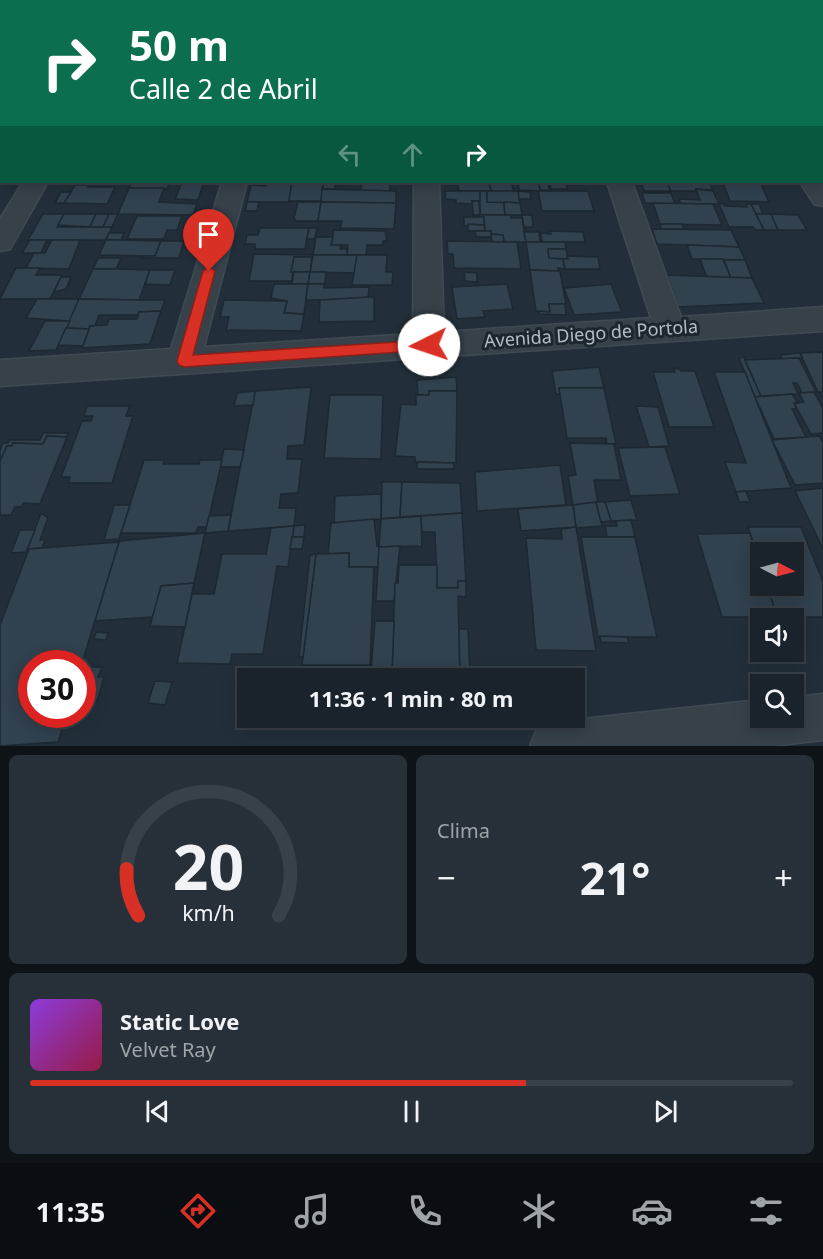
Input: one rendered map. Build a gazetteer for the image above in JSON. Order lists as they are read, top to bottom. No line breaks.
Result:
{"streets":{"street":["Avenida Diego de Portola"]},"north":"right","page":{"turn":["50 m","Calle 2 de Abril"],"limit":"30","trip":"11:36 · 1 min · 80 m","tile":"Clima","heat":["−","21°","+"],"song":["Static Love","Velvet Ray"],"tabs":"11:35","gauge":["20","km/h"]}}
